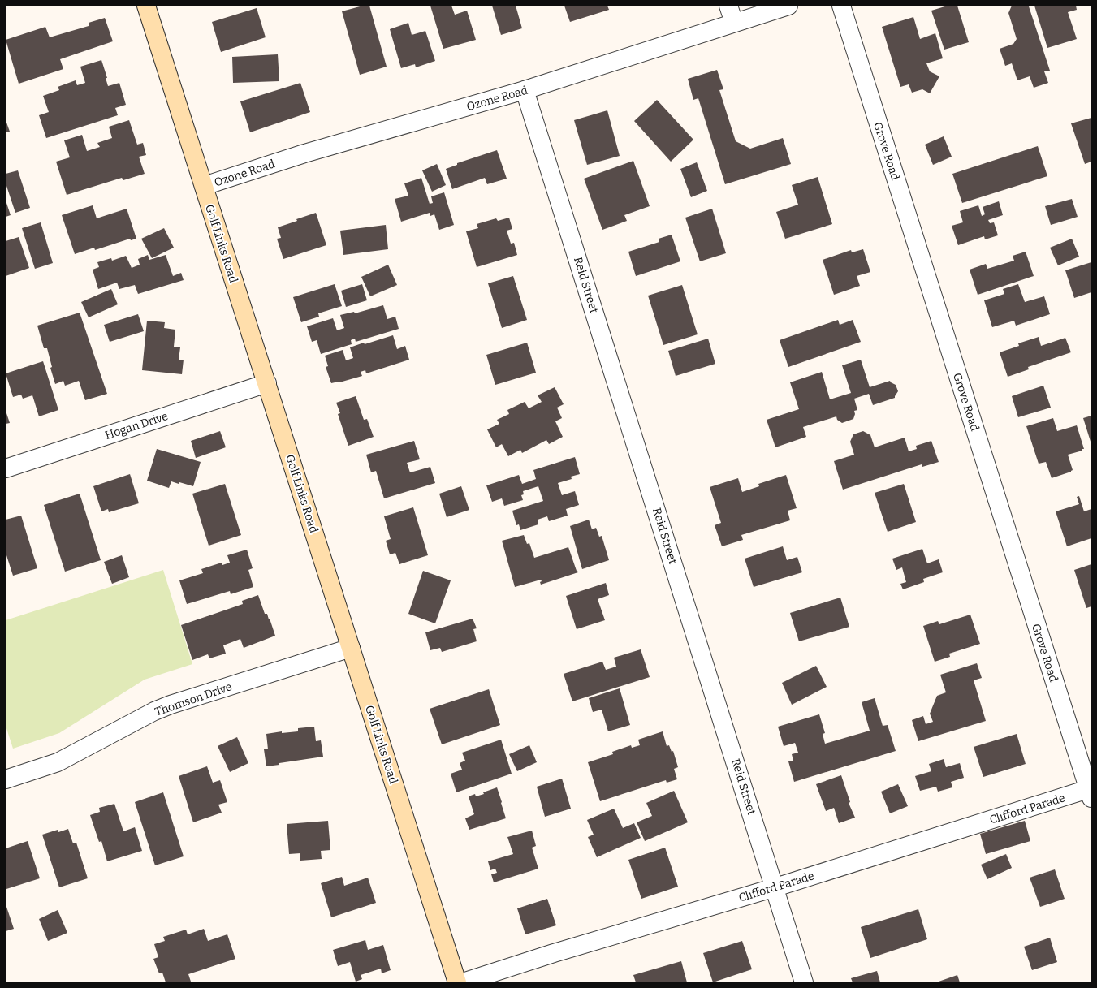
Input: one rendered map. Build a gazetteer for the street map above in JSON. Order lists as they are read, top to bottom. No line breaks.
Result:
{"streets":{"main road":["Golf Links Road"],"street":["Ozone Road","Grove Road","Reid Street","Hogan Drive","Thomson Drive","Clifford Parade"]},"crossings":[["Ozone Road","Golf Links Road"],["Ozone Road","Reid Street"],["Grove Road","Clifford Parade"],["Golf Links Road","Hogan Drive"],["Golf Links Road","Thomson Drive"],["Reid Street","Clifford Parade"]]}
